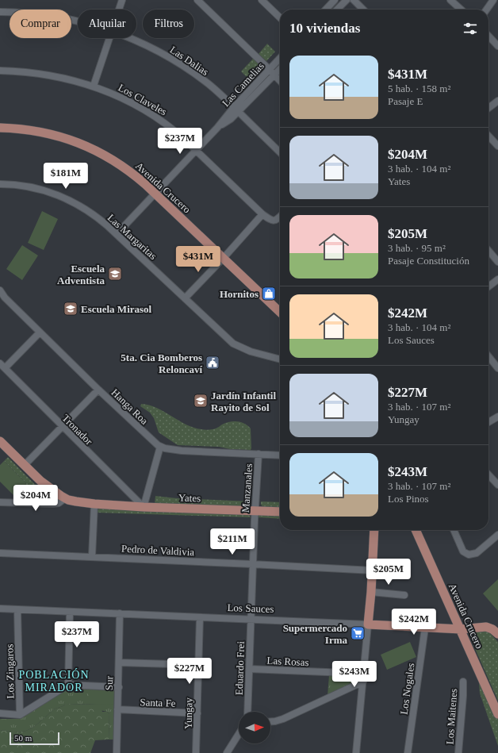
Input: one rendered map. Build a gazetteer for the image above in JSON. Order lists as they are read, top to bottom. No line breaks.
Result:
{"streets":{"main road":["Avenida Crucero","Yates","Los Sauces"],"street":["Las Dalias","Las Camelias","Los Claveles","Las Margaritas","Hanga Roa","Tronador","Manzanales","Pedro de Valdivia","Las Rosas","Eduardo Frei","Los Zingaros","Sur","Los Nogales","Santa Fe","Yungay","Los Maitenes"]},"crossings":[["Las Dalias","Las Camelias"],["Las Camelias","Los Claveles"],["Las Camelias","Avenida Crucero"],["Las Camelias","Las Margaritas"],["Avenida Crucero","Los Sauces"],["Hanga Roa","Manzanales"],["Tronador","Yates"],["Manzanales","Yates"],["Manzanales","Pedro de Valdivia"],["Manzanales","Los Sauces"],["Manzanales","Eduardo Frei"],["Los Sauces","Eduardo Frei"],["Los Sauces","Los Zingaros"],["Los Sauces","Sur"],["Los Sauces","Los Nogales"],["Los Sauces","Yungay"],["Las Rosas","Eduardo Frei"],["Sur","Santa Fe"],["Santa Fe","Yungay"]],"districts":["POBLACIÓN MIRADOR"],"places":{"school or university":["Escuela Adventista","Escuela Mirasol","Jardín Infantil Rayito de Sol"],"shop":["Hornitos"],"public building":["5ta. Cia Bomberos Reloncaví"],"supermarket":["Supermercado Irma"]},"scale_bar":"50 m","north":"right","page":{"chip":["Comprar","Alquilar","Filtros"],"heading":"10 viviendas","list":[{"name":"$431M","note":"5 hab. · 158 m² · Pasaje E"},{"name":"$204M","note":"3 hab. · 104 m² · Yates"},{"name":"$205M","note":"3 hab. · 95 m² · Pasaje Constitución"},{"name":"$242M","note":"3 hab. · 104 m² · Los Sauces"},{"name":"$227M","note":"3 hab. · 107 m² · Yungay"},{"name":"$243M","note":"3 hab. · 107 m² · Los Pinos"}],"price":["$237M","$181M","$431M","$204M","$211M","$205M","$242M","$237M","$227M","$243M"],"scale":"50 m"}}
